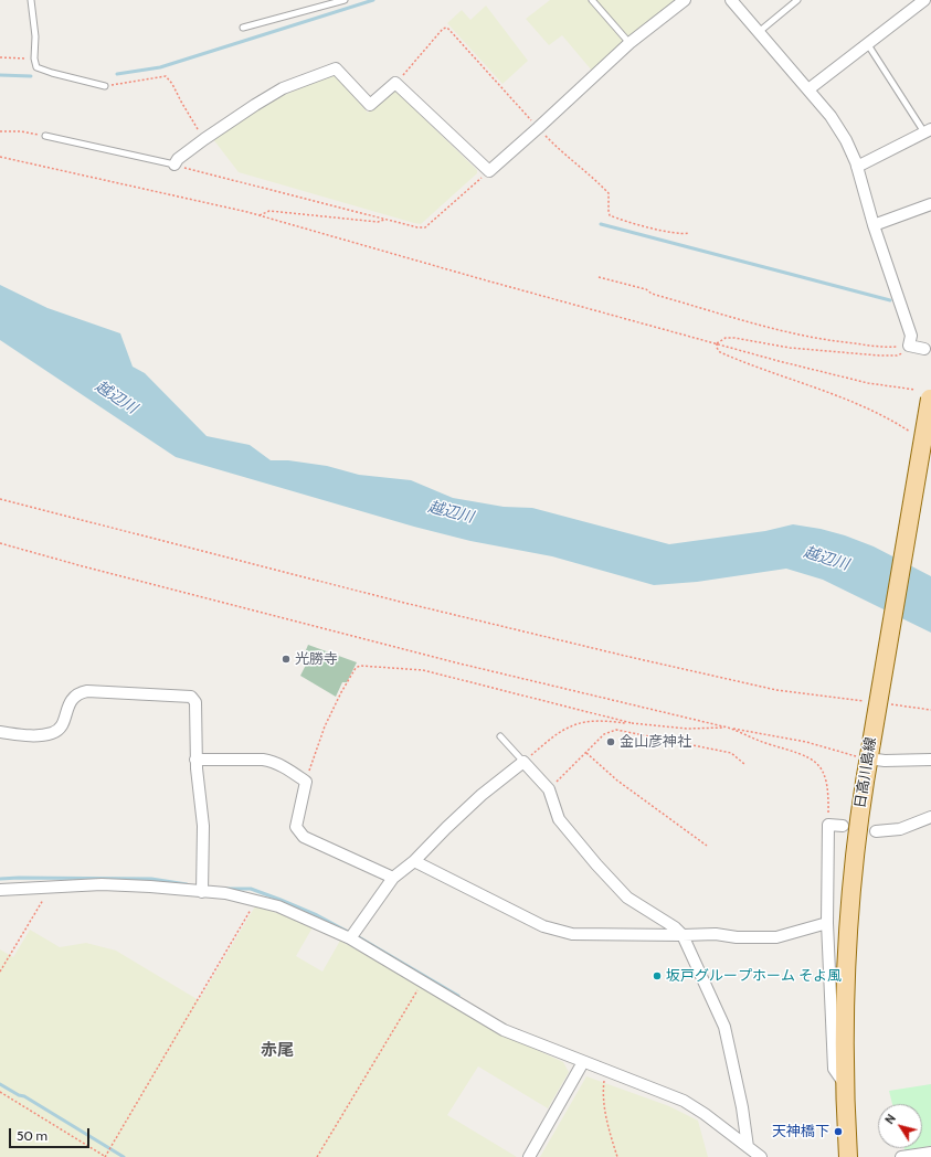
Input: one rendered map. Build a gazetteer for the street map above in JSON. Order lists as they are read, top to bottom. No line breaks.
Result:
{"streets":{"main road":["日高川島線"]},"districts":["赤尾"],"water":["越辺川"],"places":["光勝寺","金山彦神社","坂戸グループホーム そよ風","天神橋下"],"scale_bar":"50 m","north":"top left"}
